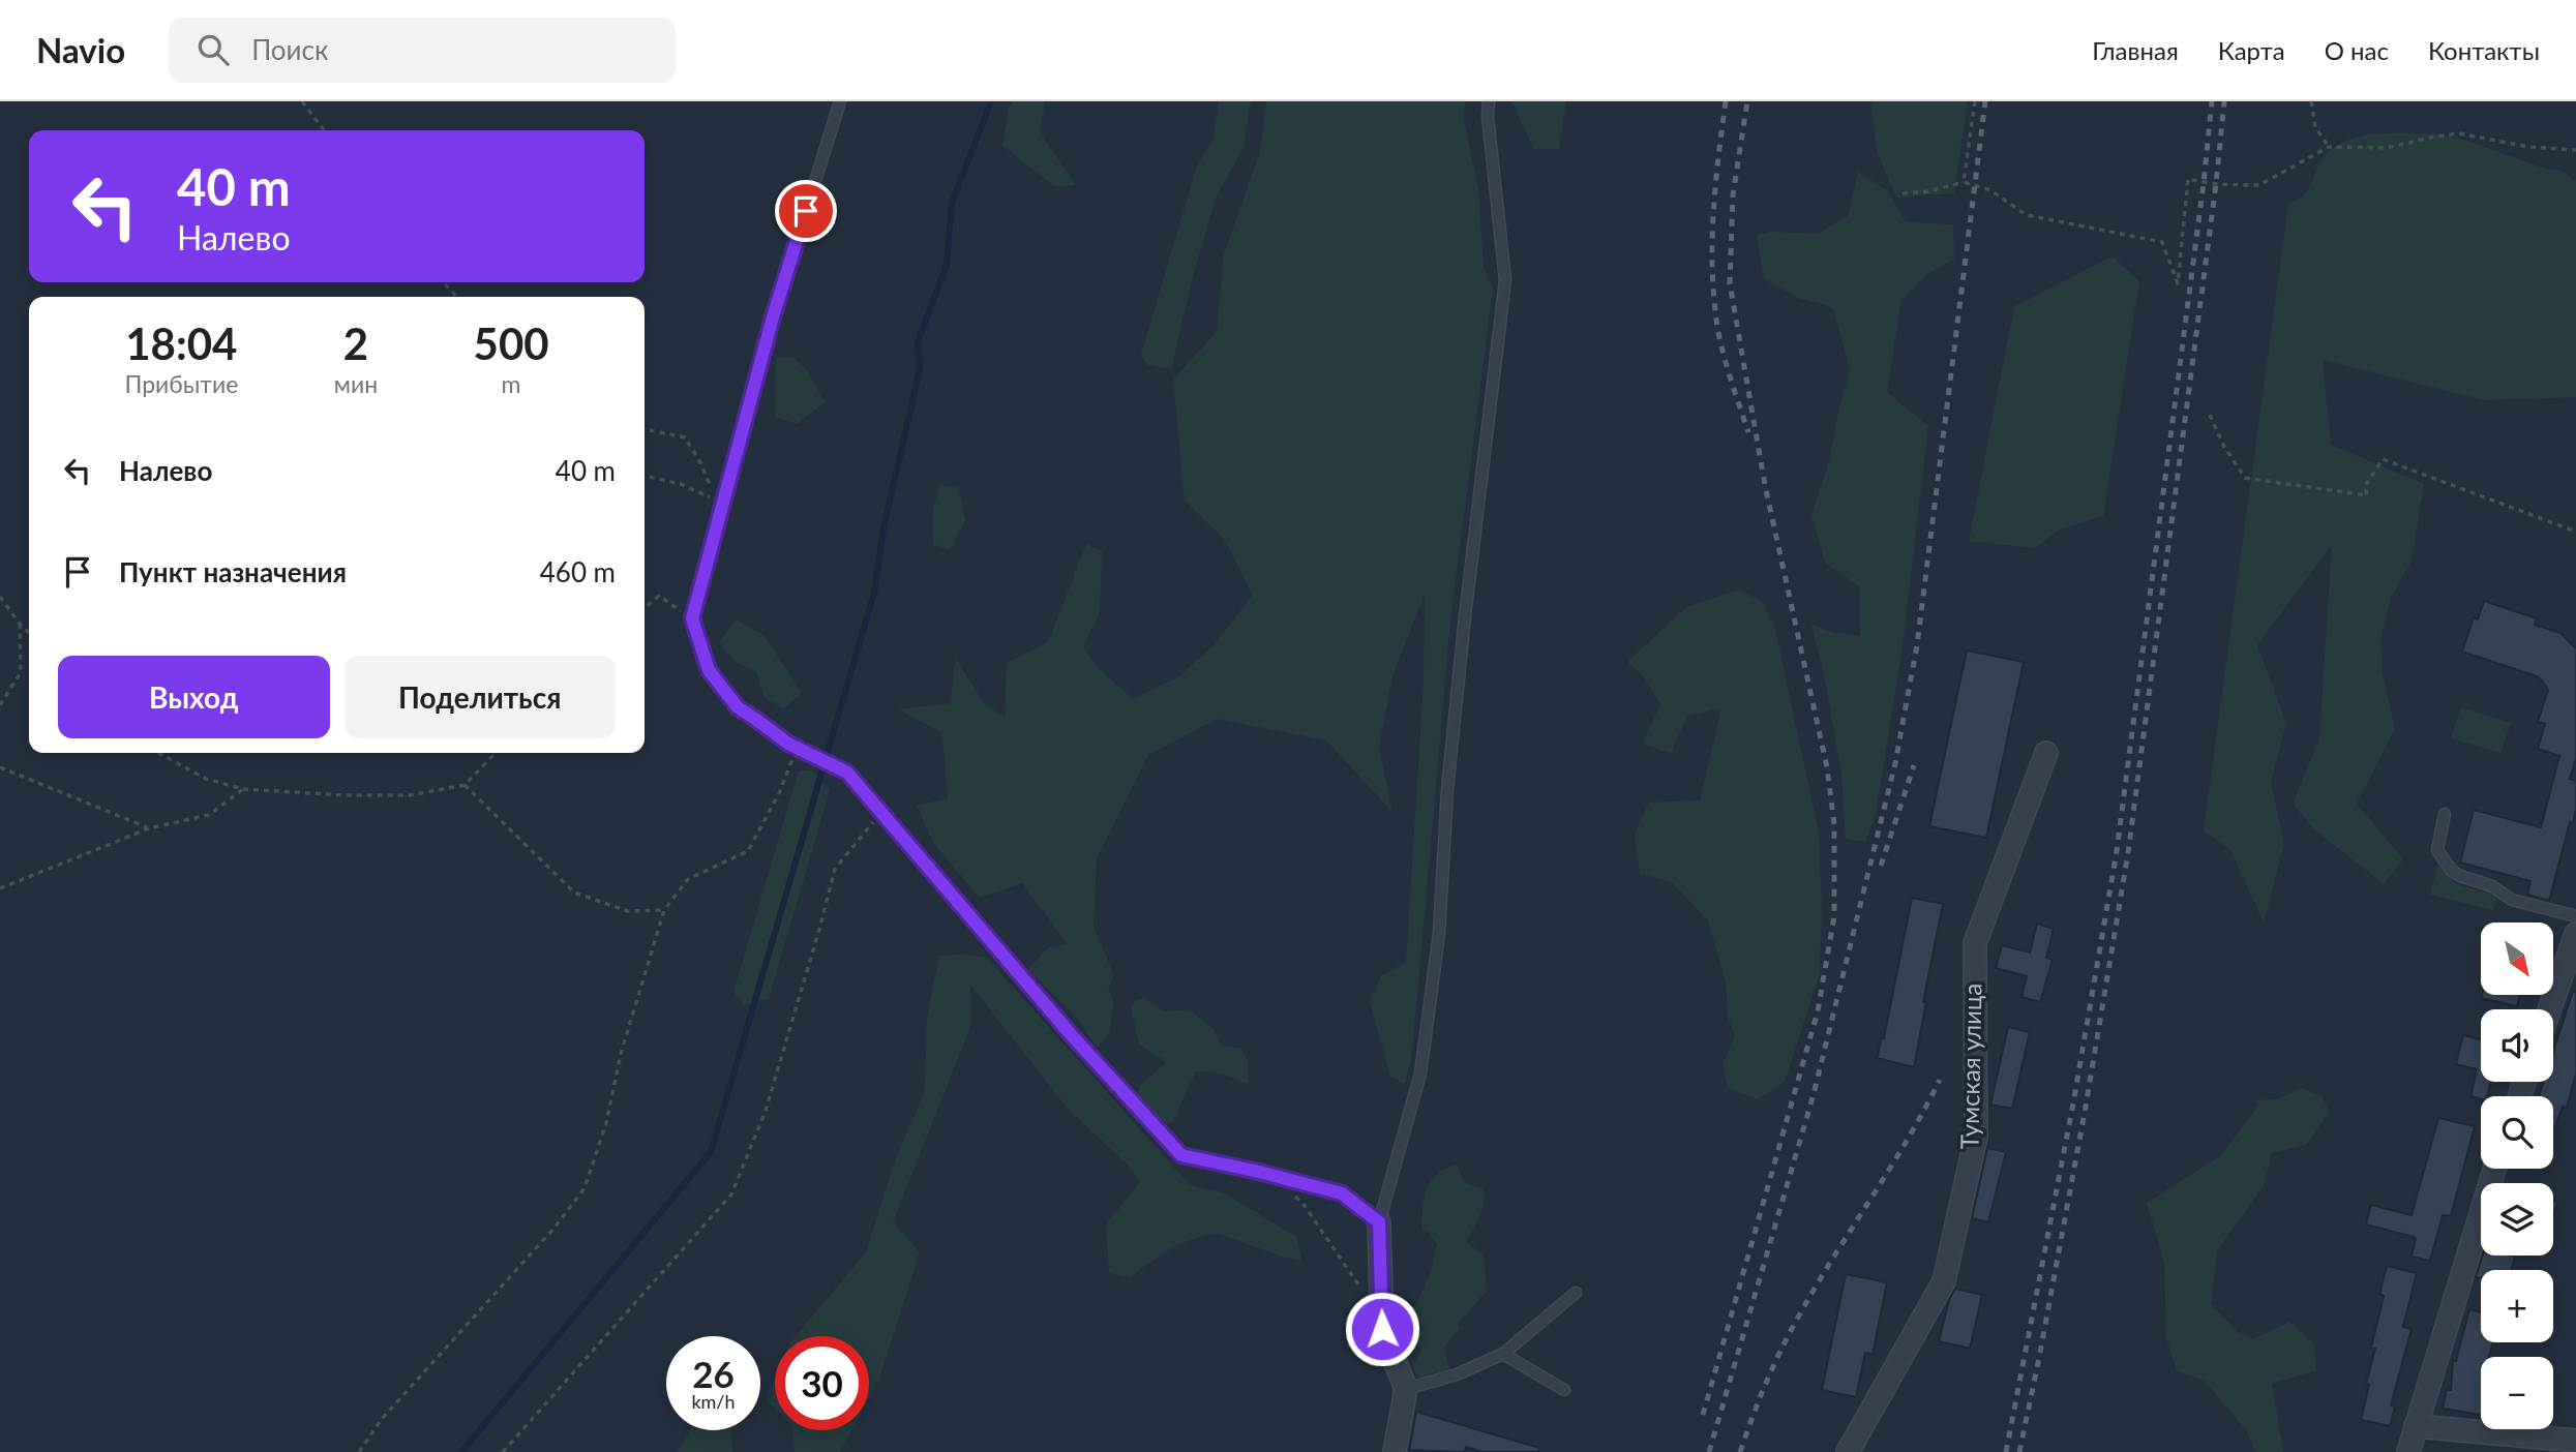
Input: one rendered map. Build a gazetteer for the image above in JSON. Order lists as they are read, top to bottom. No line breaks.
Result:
{"streets":{"street":["Тумская улица"]},"north":"bottom right","page":{"header":"Navio","search":"Поиск","nav":["Главная","Карта","О нас","Контакты"],"turn":["40 m","Налево"],"eta":["18:04","Прибытие","2","мин","500","m"],"list":[{"name":"Налево","value":"40 m"},{"name":"Пункт назначения","value":"460 m"}],"buttons":["Выход","Поделиться"],"map_buttons":["+","−"],"speed":"26 km/h","limit":"30"}}
